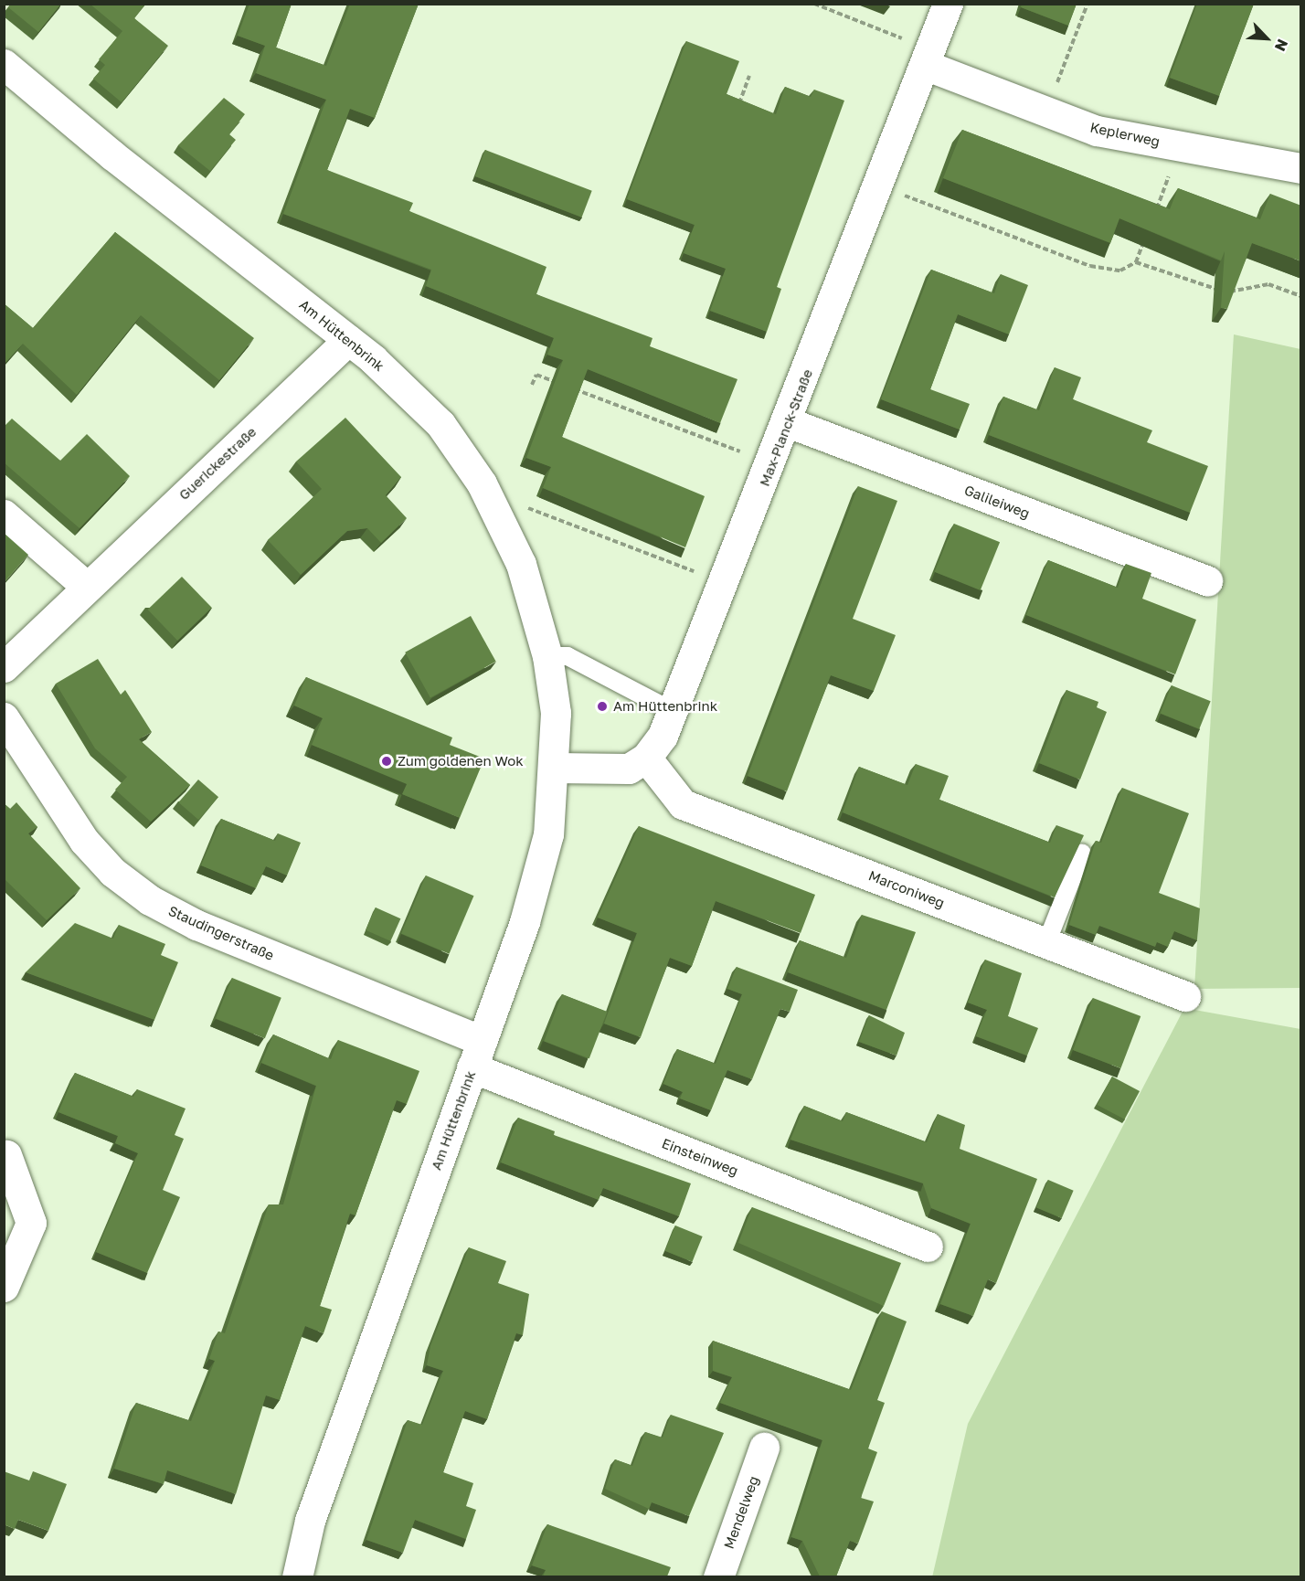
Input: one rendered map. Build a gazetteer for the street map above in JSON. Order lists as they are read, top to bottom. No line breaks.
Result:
{"streets":{"street":["Keplerweg","Am Hüttenbrink","Max-Planck-Straße","Guerickestraße","Galileiweg","Marconiweg","Staudingerstraße","Einsteinweg","Mendelweg"]},"crossings":[["Keplerweg","Max-Planck-Straße"],["Am Hüttenbrink","Guerickestraße"],["Am Hüttenbrink","Staudingerstraße"],["Am Hüttenbrink","Einsteinweg"],["Max-Planck-Straße","Galileiweg"],["Max-Planck-Straße","Marconiweg"],["Staudingerstraße","Einsteinweg"]],"places":["Am Hüttenbrink","Zum goldenen Wok"],"north":"bottom right"}
